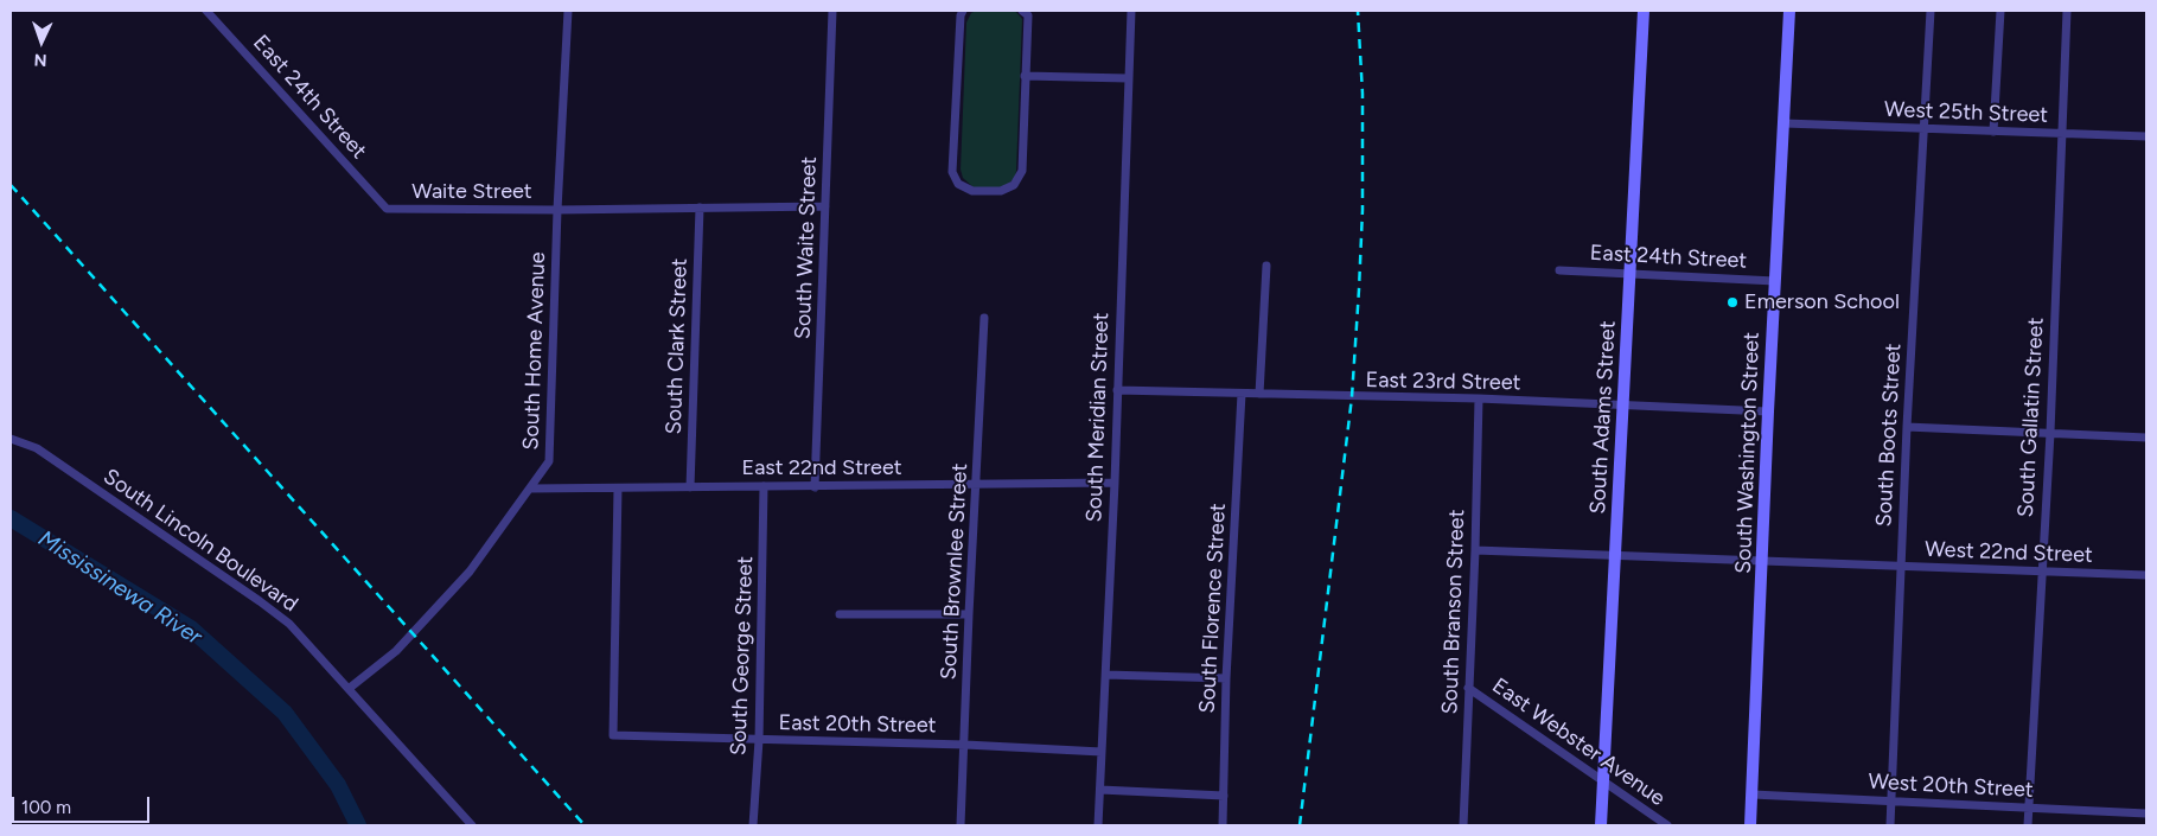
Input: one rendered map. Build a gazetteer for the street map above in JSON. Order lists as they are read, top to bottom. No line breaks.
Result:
{"streets":{"main road":["South Adams Street","South Washington Street"],"street":["East 24th Street","West 25th Street","Waite Street","South Waite Street","South Clark Street","South Home Avenue","East 23rd Street","South Meridian Street","South Gallatin Street","South Boots Street","East 22nd Street","South Lincoln Boulevard","West 22nd Street","South Brownlee Street","South Florence Street","South Branson Street","South George Street","East 20th Street","East Webster Avenue","West 20th Street"]},"crossings":[["East 24th Street","Waite Street"],["East 24th Street","South Adams Street"],["East 24th Street","South Washington Street"],["West 25th Street","South Gallatin Street"],["West 25th Street","South Boots Street"],["West 25th Street","South Washington Street"],["Waite Street","South Home Avenue"],["South Waite Street","East 22nd Street"],["South Clark Street","East 22nd Street"],["South Home Avenue","East 22nd Street"],["South Home Avenue","South Lincoln Boulevard"],["East 23rd Street","South Meridian Street"],["East 23rd Street","South Adams Street"],["East 23rd Street","South Washington Street"],["East 23rd Street","South Florence Street"],["East 23rd Street","South Branson Street"],["South Meridian Street","East 22nd Street"],["South Meridian Street","East 20th Street"],["South Adams Street","East Webster Avenue"],["South Gallatin Street","West 22nd Street"],["South Gallatin Street","West 20th Street"],["South Boots Street","West 22nd Street"],["South Boots Street","West 20th Street"],["South Washington Street","West 22nd Street"],["South Washington Street","West 20th Street"],["East 22nd Street","South Brownlee Street"],["East 22nd Street","South George Street"],["East 22nd Street","East 20th Street"],["South Brownlee Street","East 20th Street"],["South Branson Street","East Webster Avenue"],["South George Street","East 20th Street"]],"water":["Mississinewa River"],"places":["Emerson School"],"scale_bar":"100 m","north":"bottom"}
